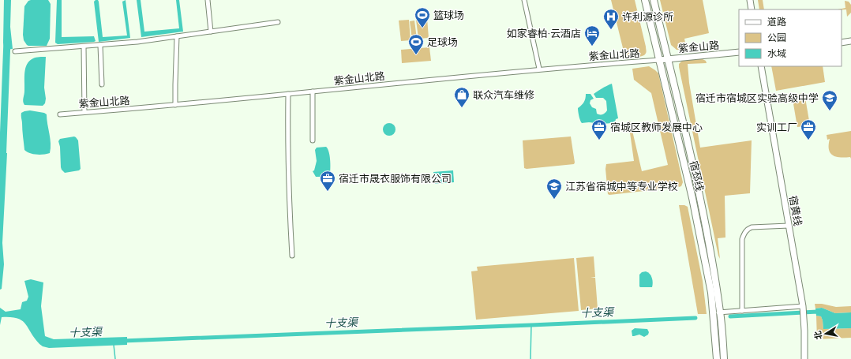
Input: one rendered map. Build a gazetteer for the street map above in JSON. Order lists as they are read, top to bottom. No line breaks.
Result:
{"streets":{"main road":["紫金山路","宿邳线","宿黄线"],"street":["紫金山北路"]},"crossings":[["紫金山路","紫金山北路"],["紫金山路","宿邳线"],["紫金山北路","宿邳线"]],"water":["十支渠"],"places":{"sports":["篮球场","足球场"],"hospital":["许利源诊所"],"hotel":["如家睿柏·云酒店"],"shop":["联众汽车维修"],"school or university":["宿迁市宿城区实验高级中学","江苏省宿城中等专业学校"],"office":["宿城区教师发展中心","实训工厂","宿迁市晟衣服饰有限公司"]},"legend":["道路","公园","水域"],"north":"left"}
